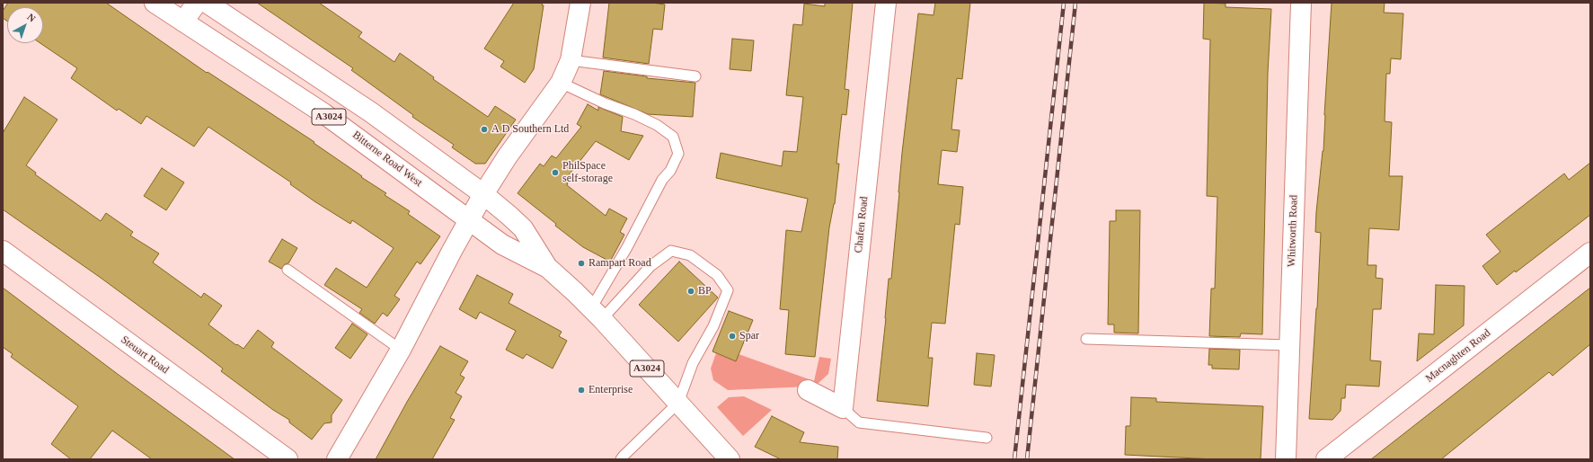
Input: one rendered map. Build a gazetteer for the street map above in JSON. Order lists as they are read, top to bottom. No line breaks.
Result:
{"streets":{"street":["A3024","Bitterne Road West","Chafen Road","Whitworth Road","Steuart Road","Macnaghten Road"]},"places":["A D Southern Ltd","PhilSpace self-storage","Rampart Road","BP","Spar","Enterprise"],"north":"top right"}
